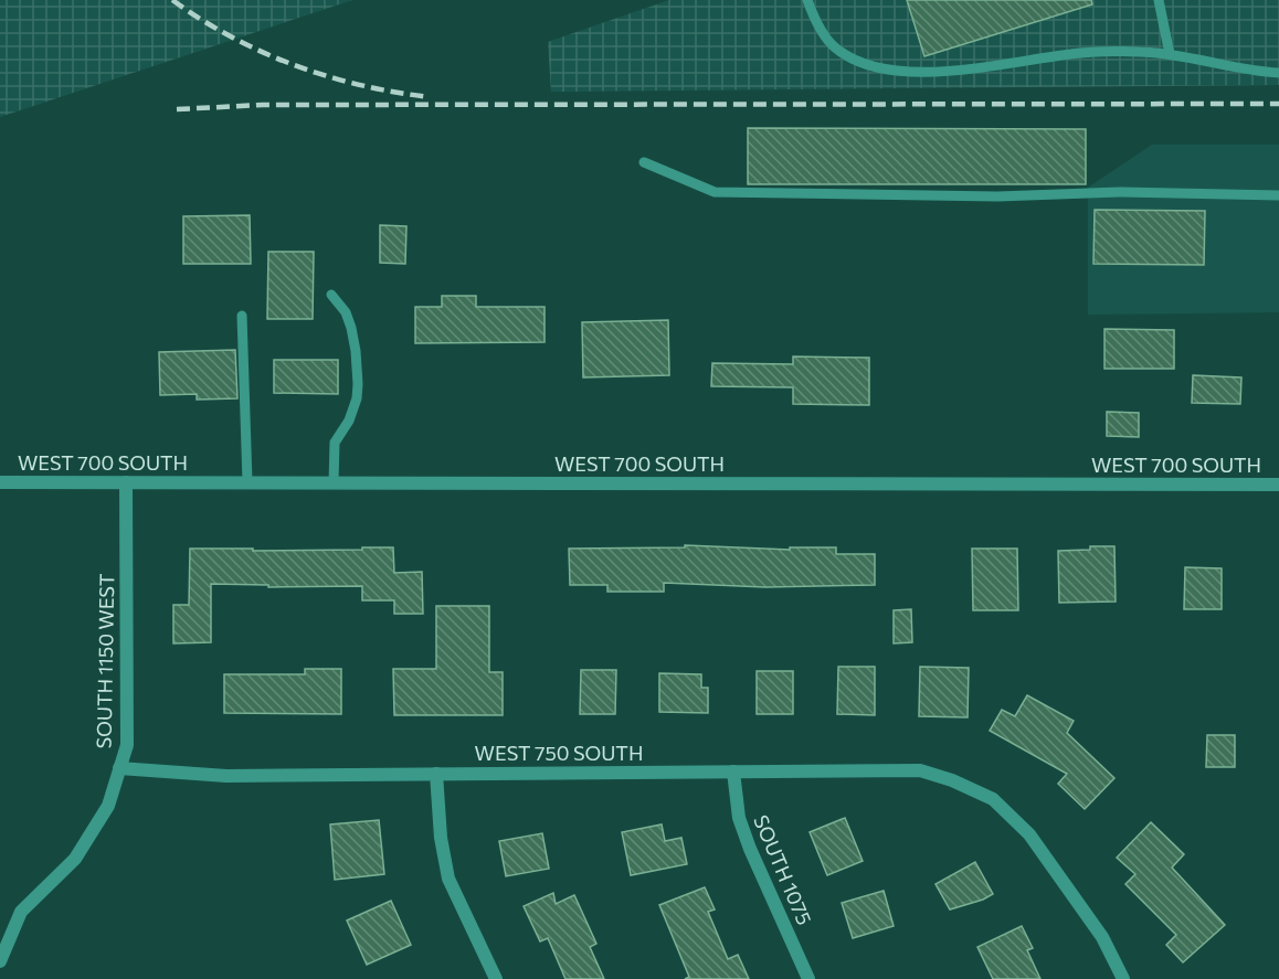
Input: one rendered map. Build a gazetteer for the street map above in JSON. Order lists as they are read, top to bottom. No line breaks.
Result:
{"streets":{"street":["WEST 700 SOUTH","SOUTH 1150 WEST","WEST 750 SOUTH","SOUTH 1075"]},"crossings":[["WEST 700 SOUTH","SOUTH 1150 WEST"],["SOUTH 1150 WEST","WEST 750 SOUTH"],["WEST 750 SOUTH","SOUTH 1075"]]}
